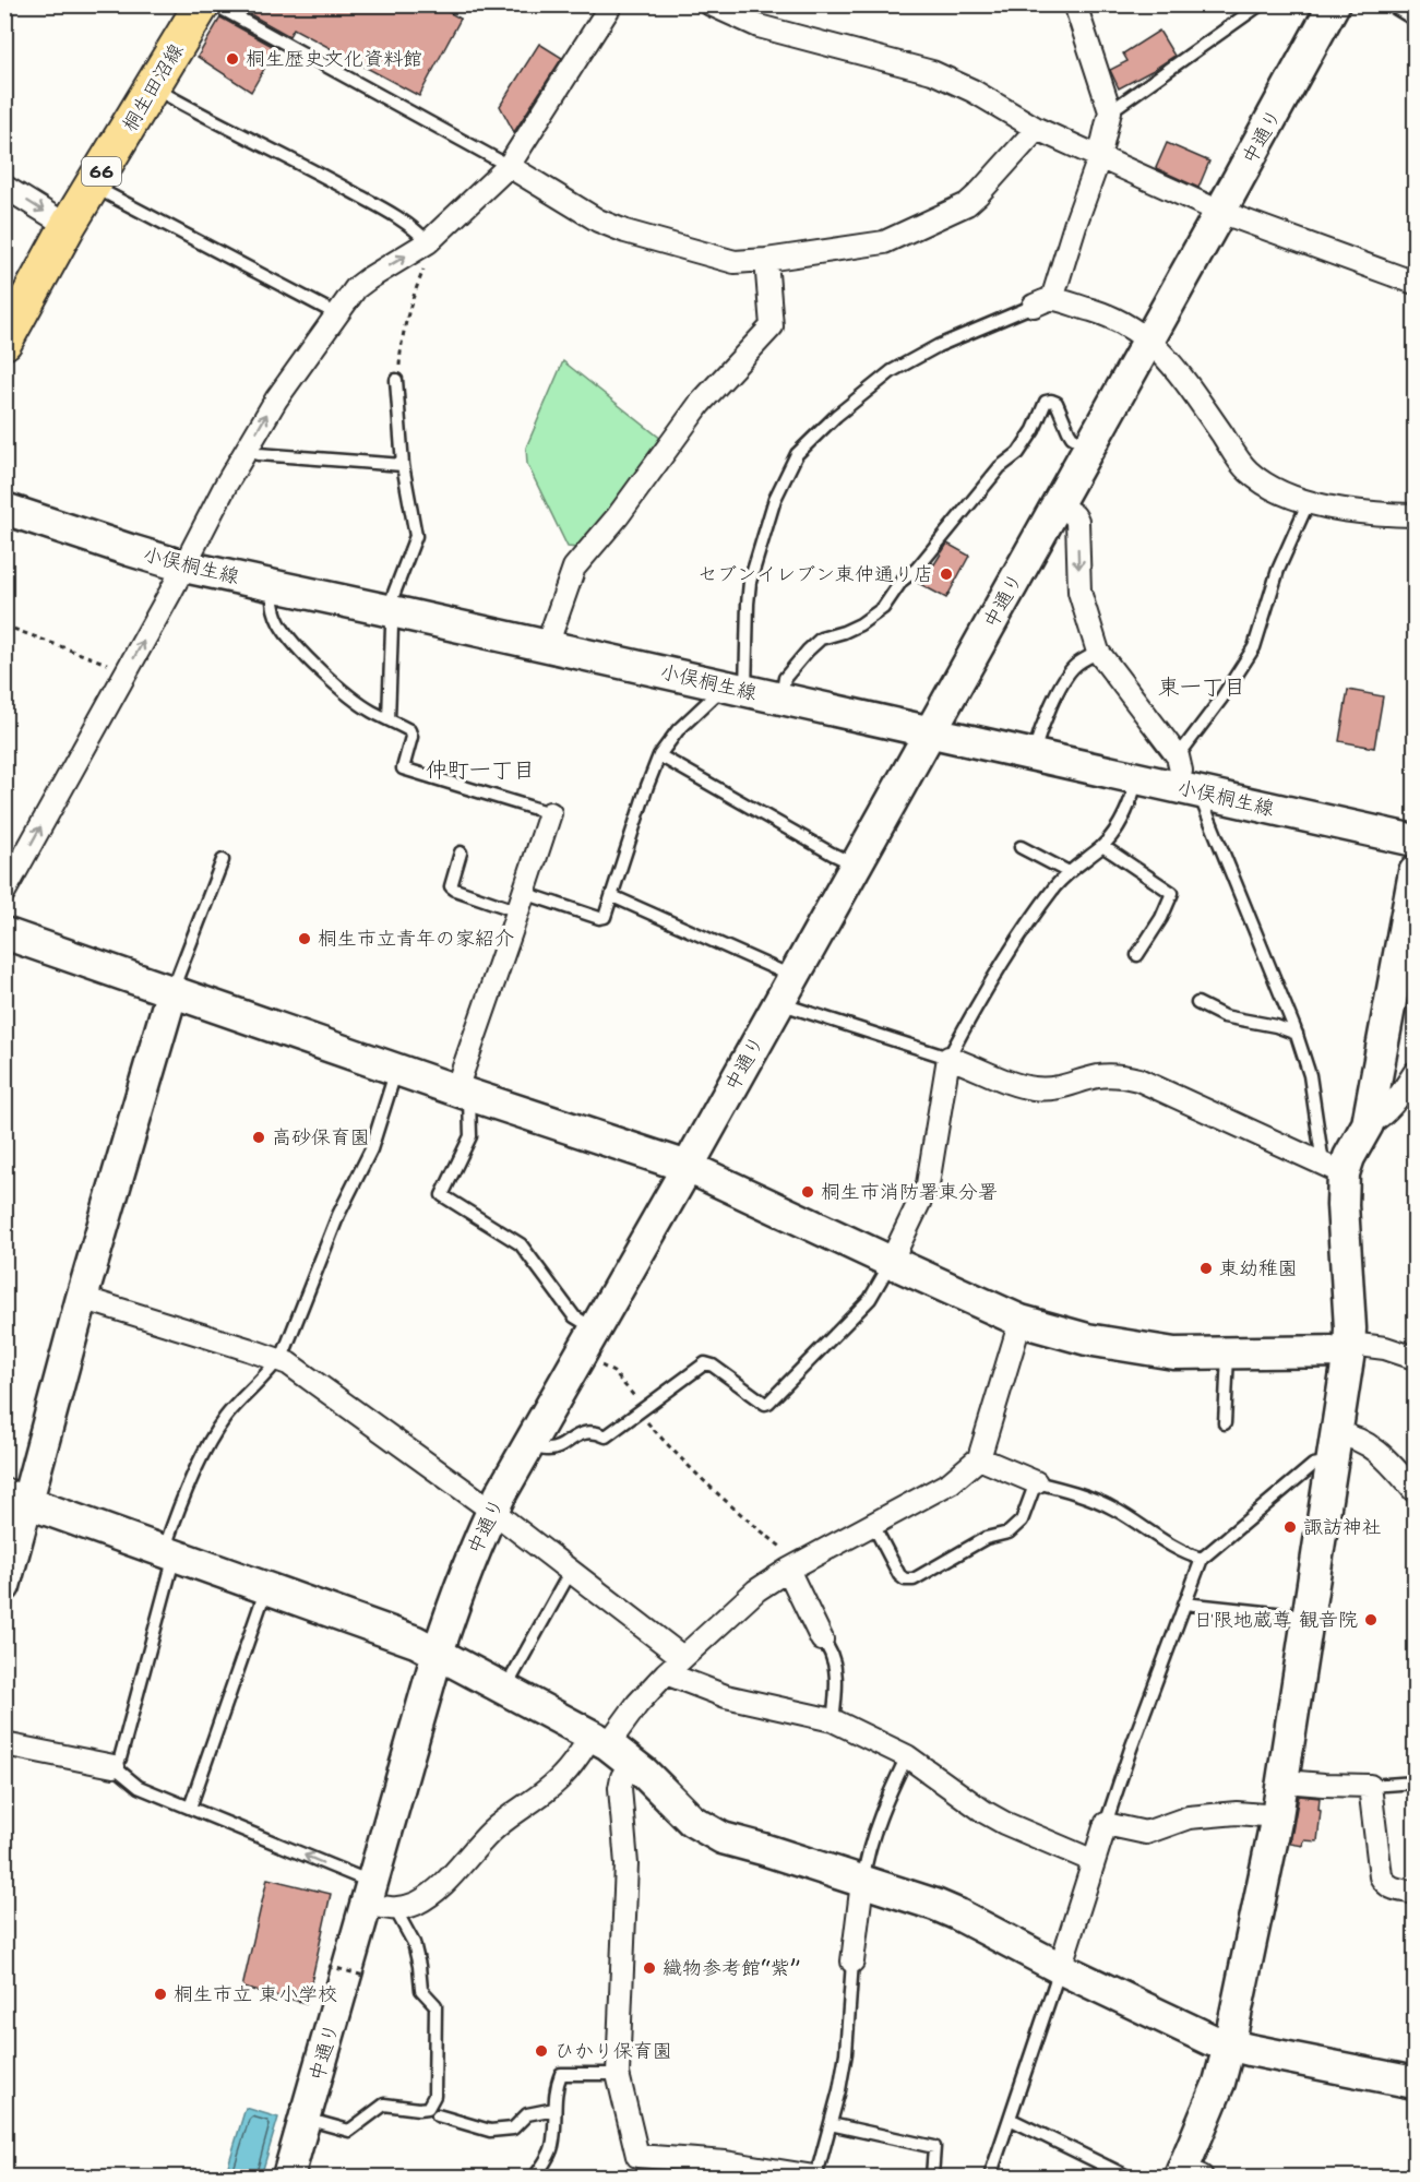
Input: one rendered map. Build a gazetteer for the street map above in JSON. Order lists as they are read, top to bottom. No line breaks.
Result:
{"streets":{"main road":["桐生田沼線","66"],"street":["中通り","小俣桐生線"]},"crossings":[["中通り","小俣桐生線"]],"districts":["東一丁目","仲町一丁目"],"places":["桐生歴史文化資料館","セブンイレブン東仲通り店","桐生市立青年の家紹介","高砂保育園","桐生市消防署東分署","東幼稚園","諏訪神社","日限地蔵尊 観音院","織物参考館“紫”","桐生市立 東小学校","ひかり保育園"]}
